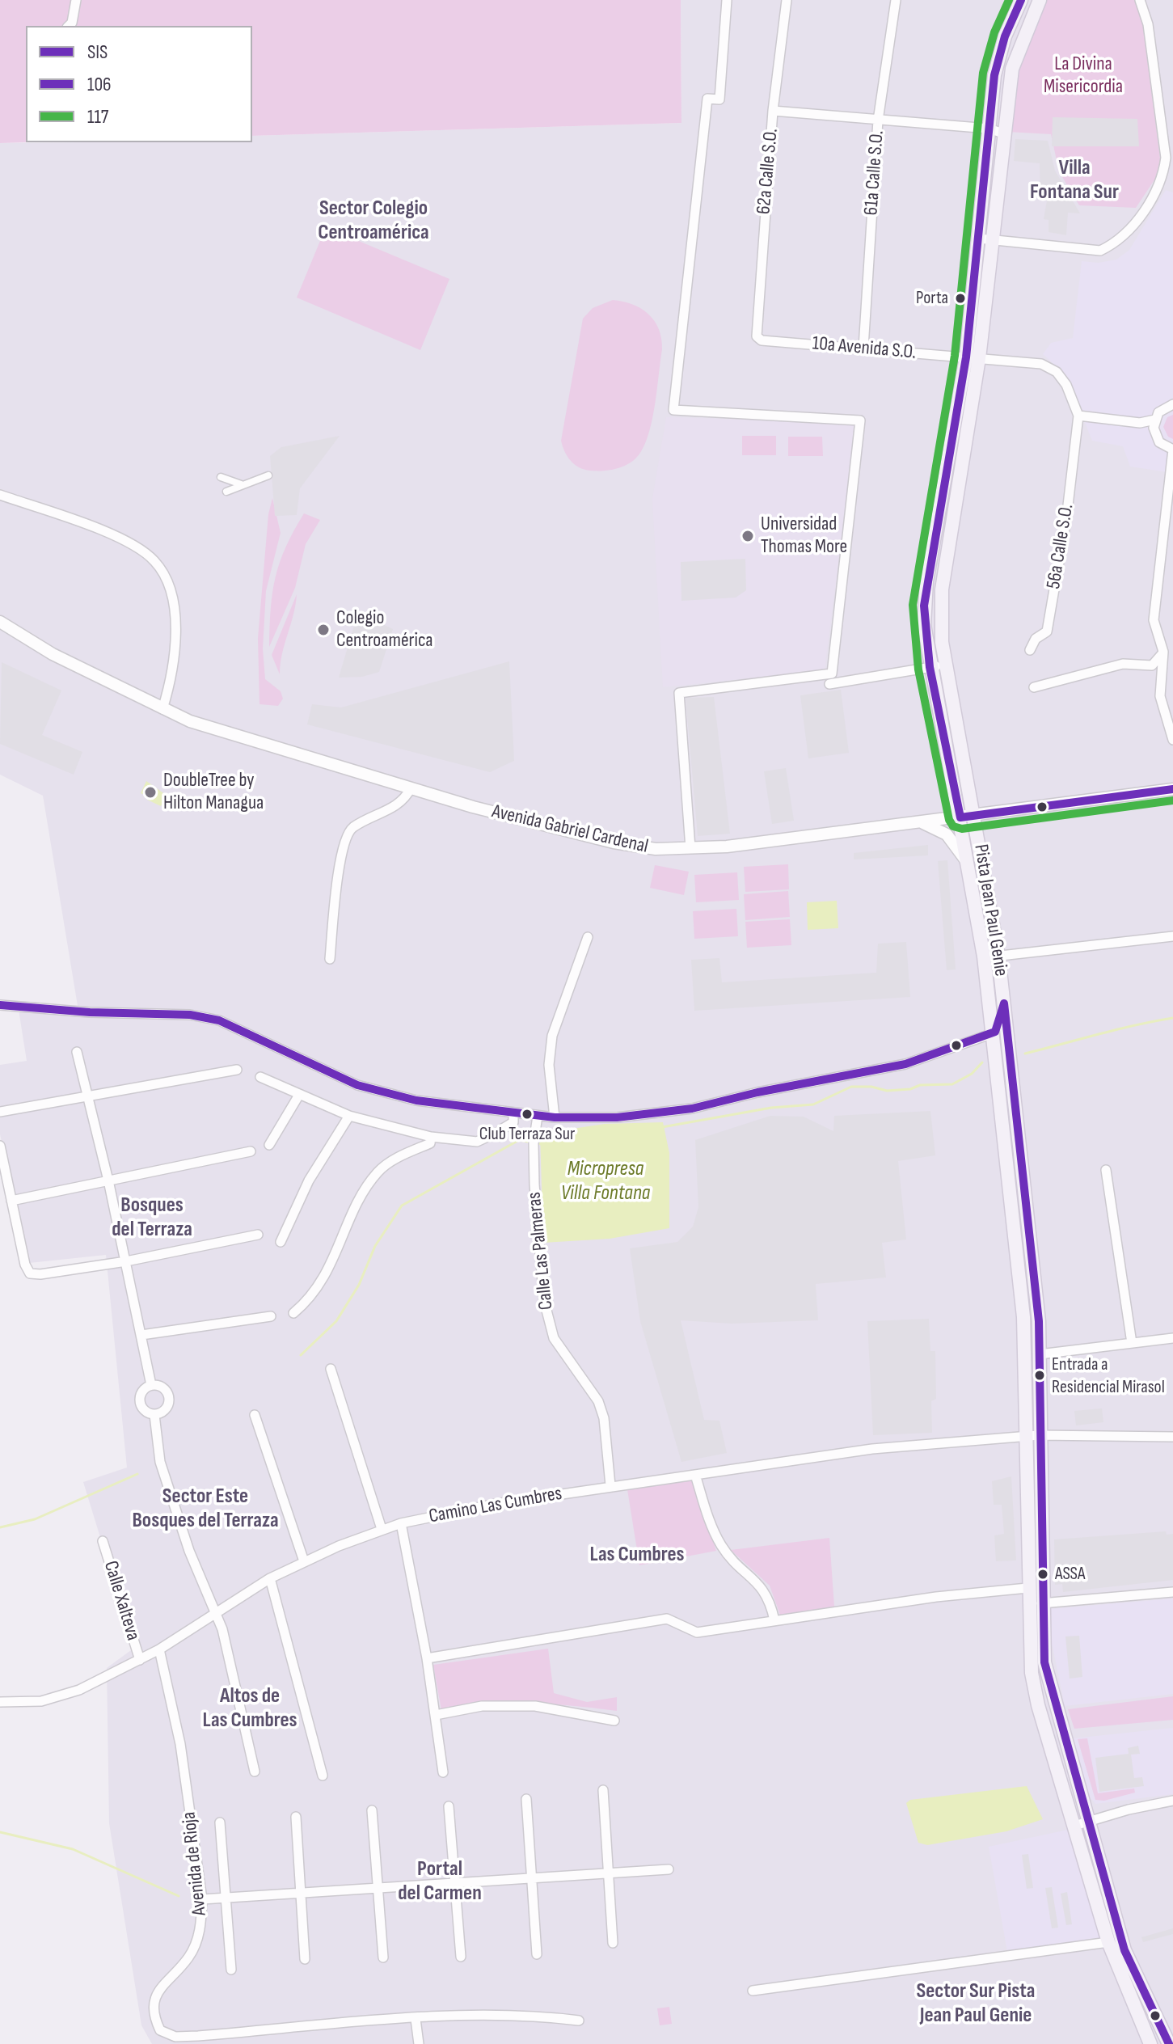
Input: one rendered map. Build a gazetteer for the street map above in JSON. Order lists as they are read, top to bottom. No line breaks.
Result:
{"streets":{"main road":["Pista Jean Paul Genie"],"street":["62a Calle S.O.","61a Calle S.O.","10a Avenida S.O.","56a Calle S.O.","Avenida Gabriel Cardenal","Calle Las Palmeras","Camino Las Cumbres","Calle Xalteva","Avenida de Rioja"]},"crossings":[["62a Calle S.O.","10a Avenida S.O."],["61a Calle S.O.","10a Avenida S.O."],["10a Avenida S.O.","56a Calle S.O."],["10a Avenida S.O.","Pista Jean Paul Genie"],["Avenida Gabriel Cardenal","Pista Jean Paul Genie"],["Pista Jean Paul Genie","Camino Las Cumbres"],["Calle Las Palmeras","Camino Las Cumbres"],["Camino Las Cumbres","Calle Xalteva"],["Camino Las Cumbres","Avenida de Rioja"]],"districts":["Villa Fontana Sur","Sector Colegio Centroamérica","Bosques del Terraza","Sector Este Bosques del Terraza","Las Cumbres","Altos de Las Cumbres","Portal del Carmen","Sector Sur Pista Jean Paul Genie"],"water":["Micropresa Villa Fontana"],"parks":["La Divina Misericordia"],"places":["Porta","Universidad Thomas More","Colegio Centroamérica","DoubleTree by Hilton Managua","Club Terraza Sur","Entrada a Residencial Mirasol","ASSA"],"lines":["transit line 106","transit line 117","transit line SIS"],"legend":["SIS","106","117"]}
